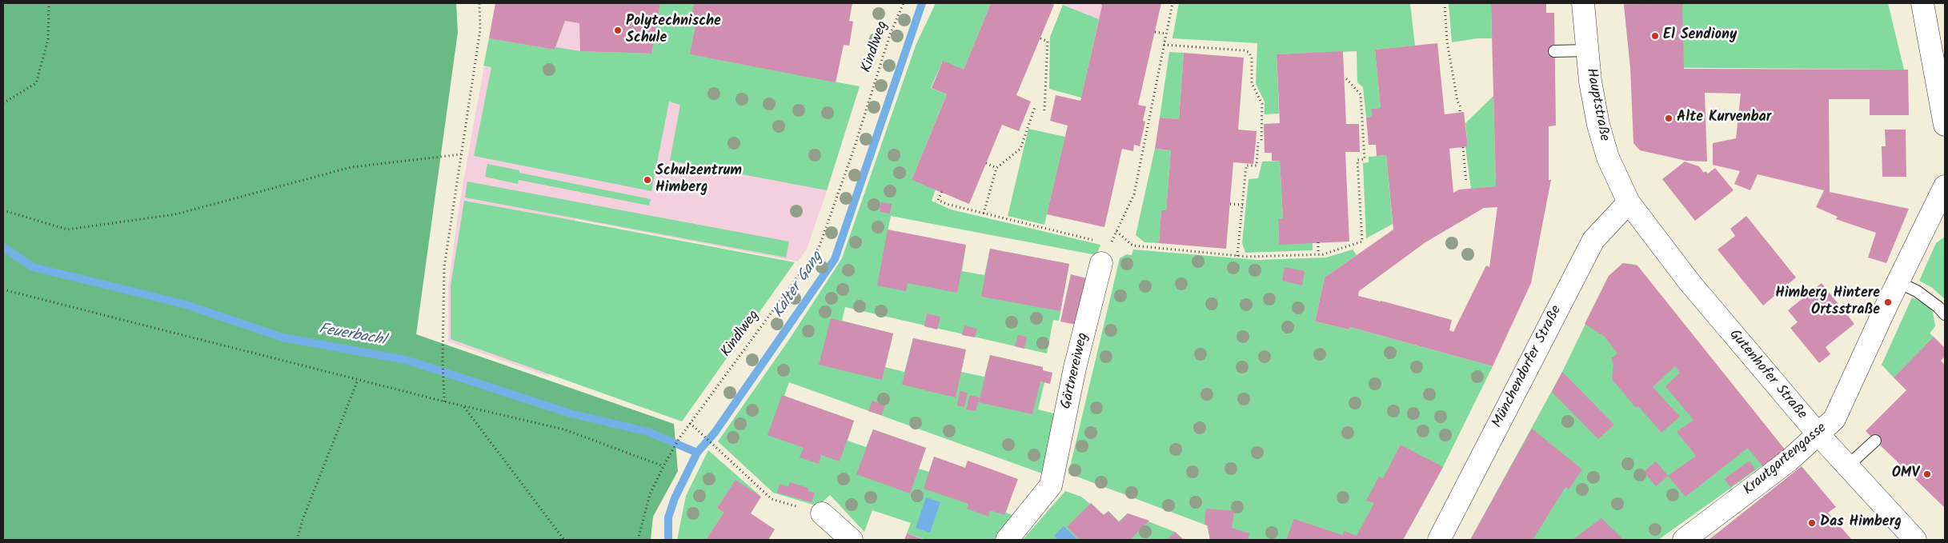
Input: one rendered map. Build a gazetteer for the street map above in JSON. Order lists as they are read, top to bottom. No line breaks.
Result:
{"streets":{"street":["Hauptstraße","Münchendorfer Straße","Gärtnereiweg","Gutenhofer Straße","Krautgartengasse"],"path":["Kindlweg"]},"crossings":[["Hauptstraße","Münchendorfer Straße"],["Hauptstraße","Gutenhofer Straße"],["Münchendorfer Straße","Gutenhofer Straße"],["Gutenhofer Straße","Krautgartengasse"]],"water":["Kalter Gang","Feuerbachl"],"places":["Polytechnische Schule","El Sendiony","Alte Kurvenbar","Schulzentrum Himberg","Himberg Hintere Ortsstraße","OMV","Das Himberg"]}
